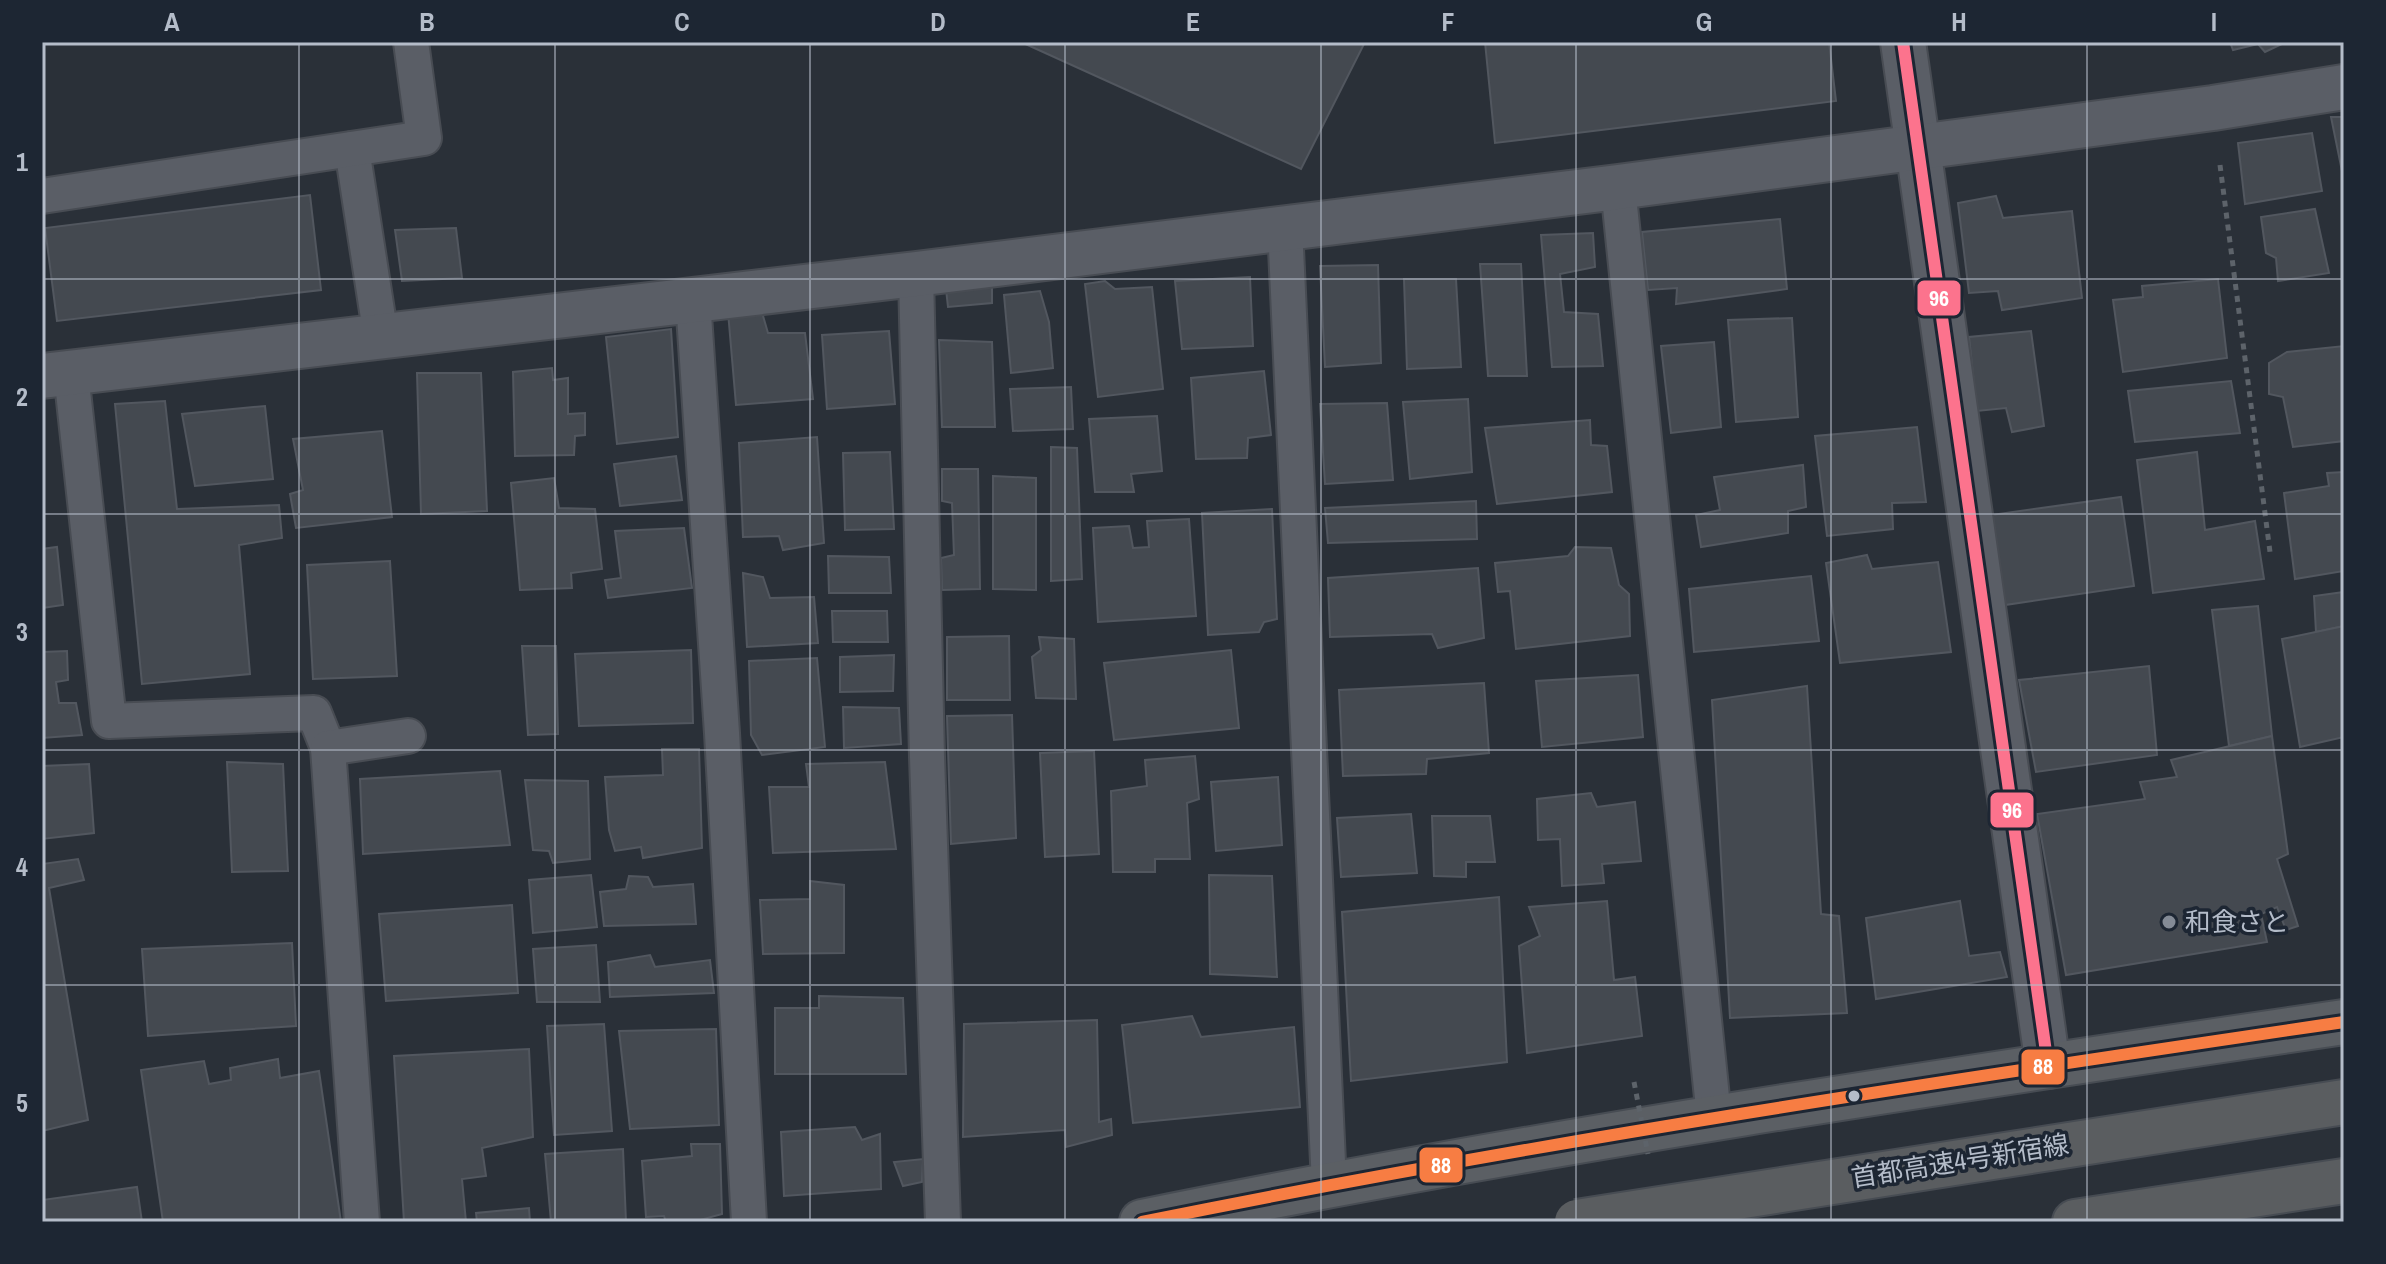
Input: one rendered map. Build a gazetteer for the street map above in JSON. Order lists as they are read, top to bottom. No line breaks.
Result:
{"streets":{"highway":["首都高速4号新宿線"]},"places":["和食さと"],"lines":["transit line 96","transit line 88"],"grid":{"columns":["A","B","C","D","E","F","G","H","I"],"rows":["1","2","3","4","5"]}}
